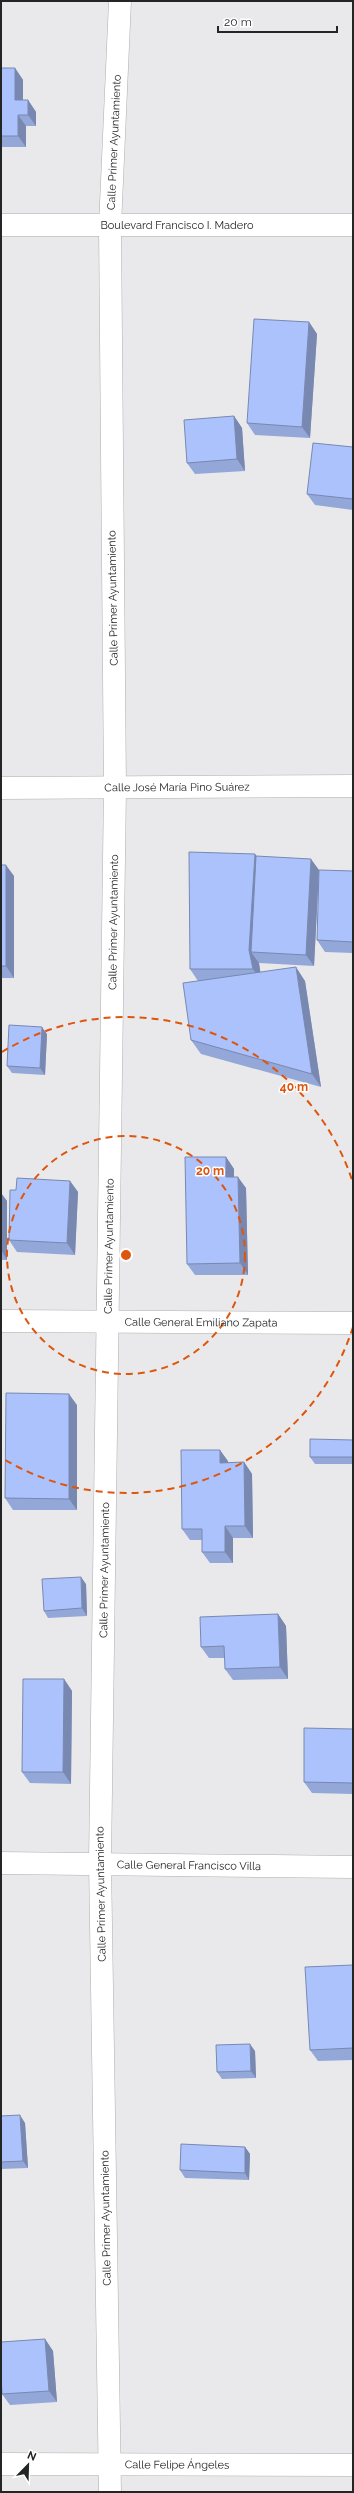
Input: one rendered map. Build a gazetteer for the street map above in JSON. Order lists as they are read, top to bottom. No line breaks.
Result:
{"streets":{"street":["Calle Primer Ayuntamiento","Boulevard Francisco I. Madero","Calle José María Pino Suárez","Calle General Emiliano Zapata","Calle General Francisco Villa","Calle Felipe Ángeles"]},"crossings":[["Calle Primer Ayuntamiento","Boulevard Francisco I. Madero"],["Calle Primer Ayuntamiento","Calle José María Pino Suárez"],["Calle Primer Ayuntamiento","Calle General Emiliano Zapata"],["Calle Primer Ayuntamiento","Calle General Francisco Villa"],["Calle Primer Ayuntamiento","Calle Felipe Ángeles"]],"scale_bar":"20 m","north":"top right","rings":["40 m","20 m"]}
